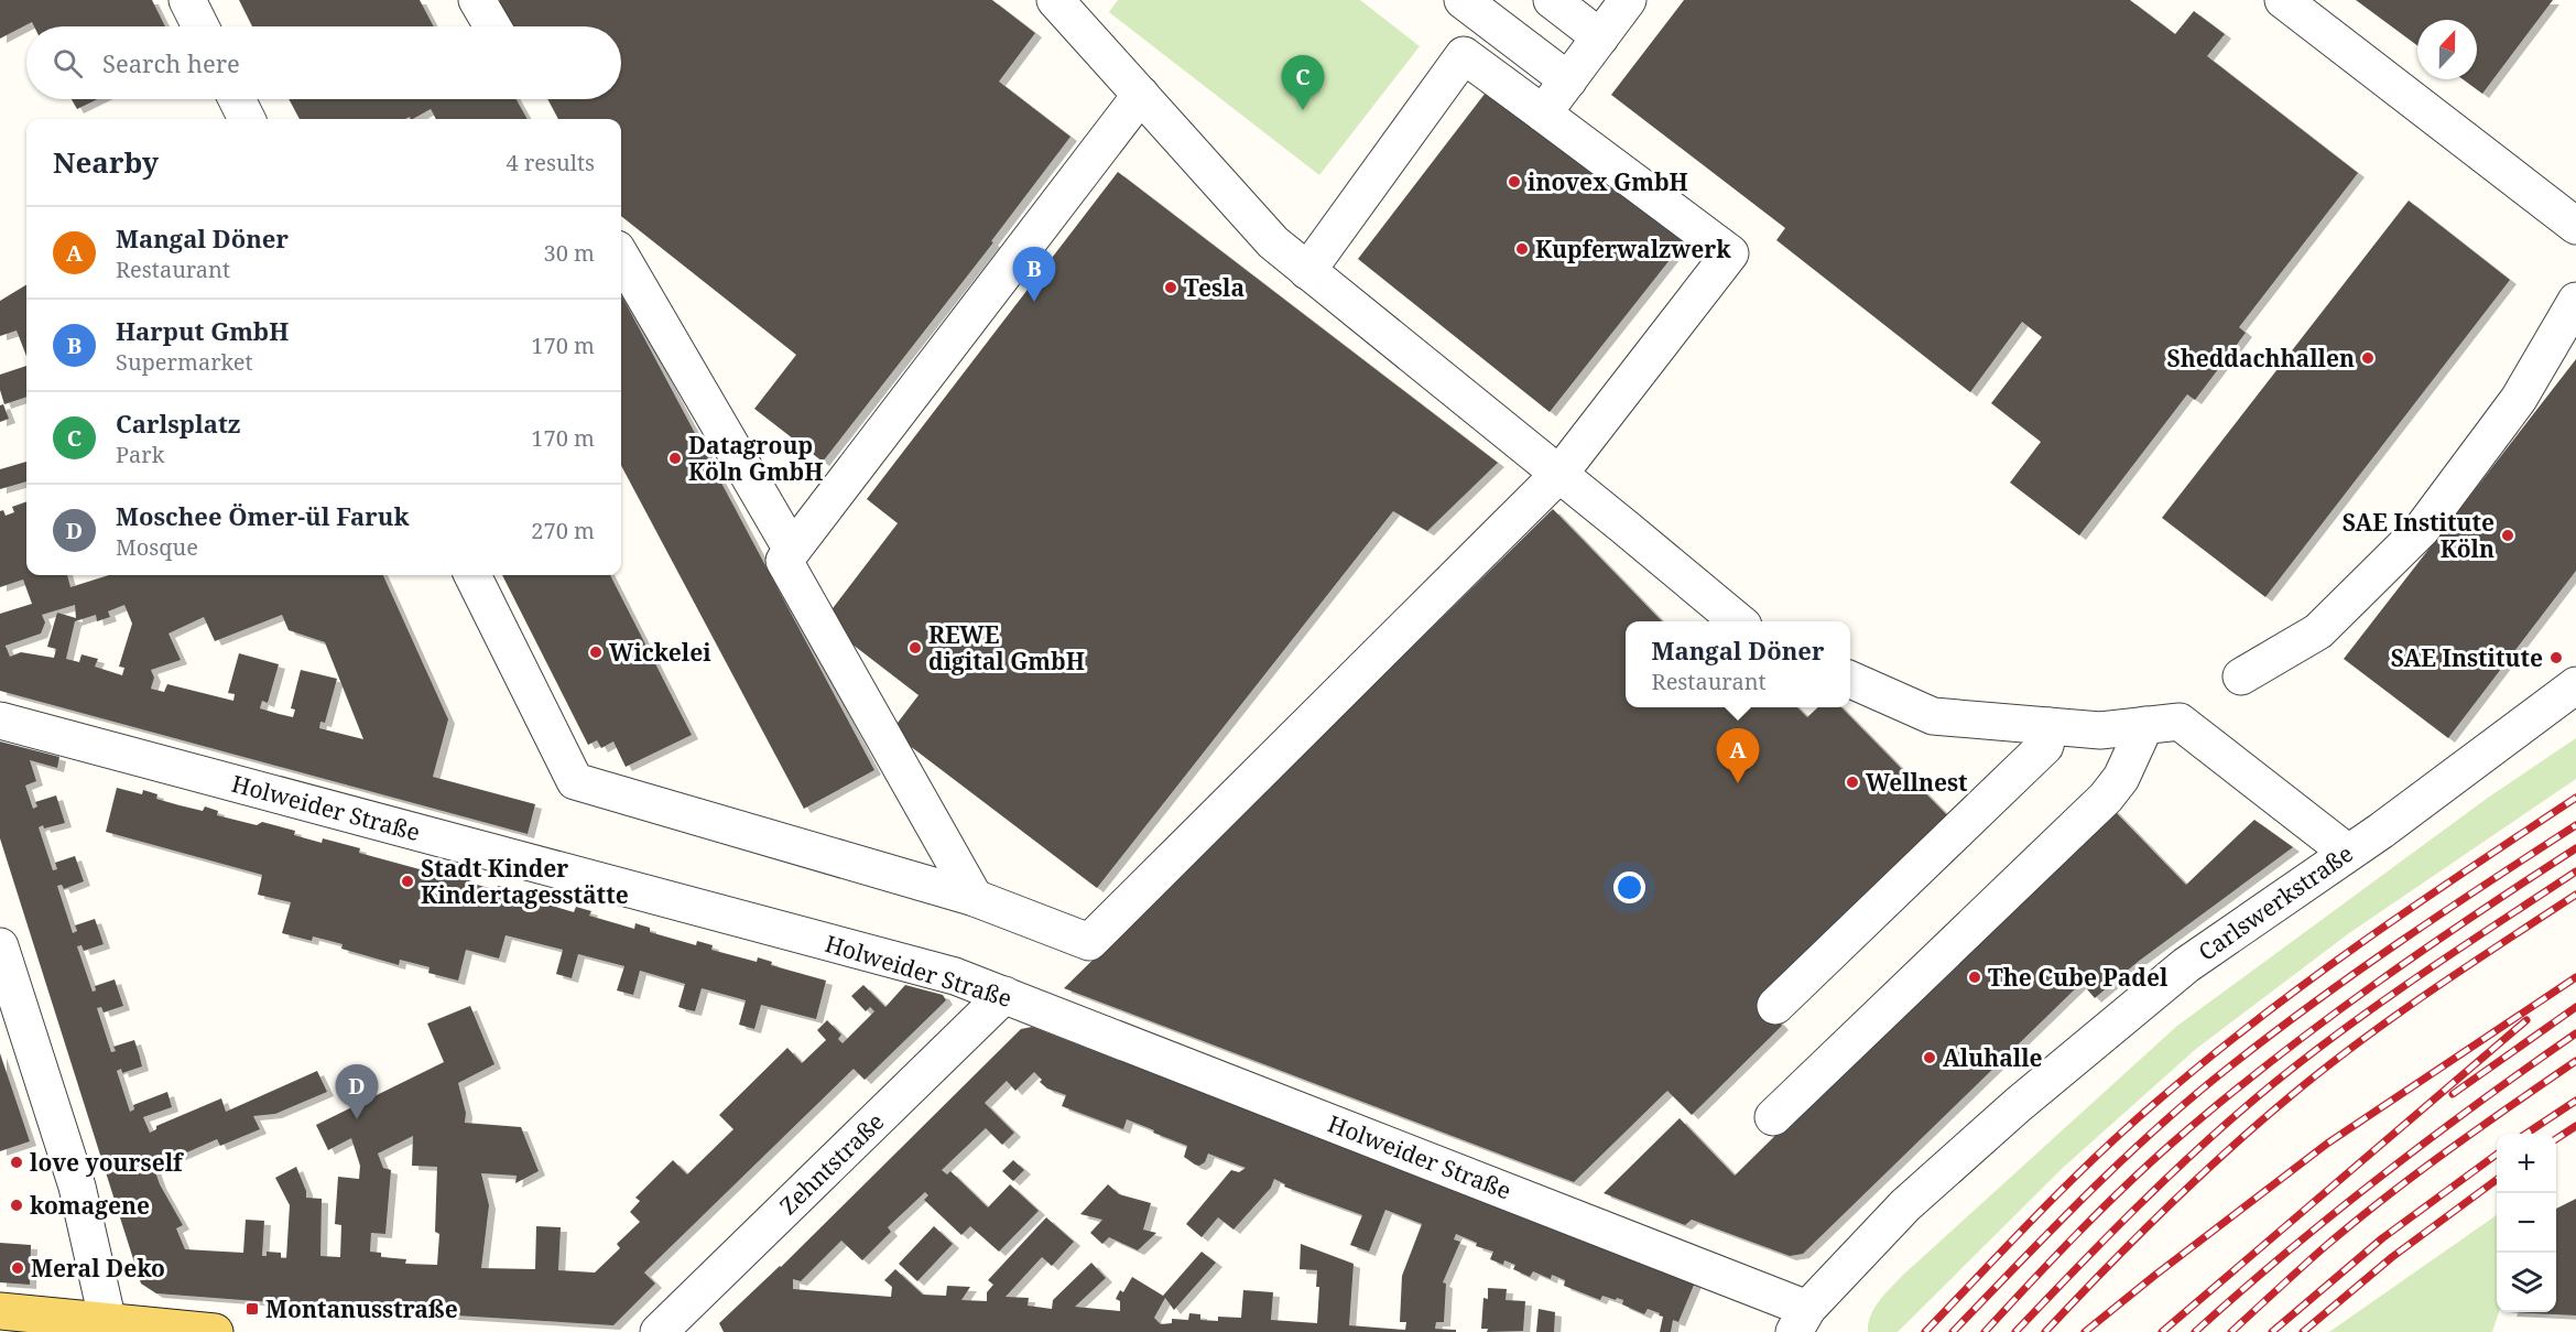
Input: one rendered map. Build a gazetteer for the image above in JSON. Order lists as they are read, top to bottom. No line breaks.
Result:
{"streets":{"street":["Holweider Straße","Carlswerkstraße","Zehntstraße"]},"crossings":[["Holweider Straße","Carlswerkstraße"],["Holweider Straße","Zehntstraße"]],"places":{"other":["inovex GmbH","Kupferwalzwerk","Tesla","Sheddachhallen","Datagroup Köln GmbH","SAE Institute Köln","REWE digital GmbH","Wickelei","SAE Institute","Wellnest","Stadt Kinder Kindertagesstätte","The Cube Padel","Aluhalle","love yourself","komagene","Meral Deko"],"transit":["Montanusstraße"]},"north":"top","page":{"search":"Search here","pins":["C","B","A","D"],"heading":["Nearby","4 results"],"list":[{"mark":"A","name":"Mangal Döner","note":"Restaurant","value":"30 m"},{"mark":"B","name":"Harput GmbH","note":"Supermarket","value":"170 m"},{"mark":"C","name":"Carlsplatz","note":"Park","value":"170 m"},{"mark":"D","name":"Moschee Ömer-ül Faruk","note":"Mosque","value":"270 m"}],"popup":["Mangal Döner","Restaurant"],"map_buttons":["+","−"]}}
